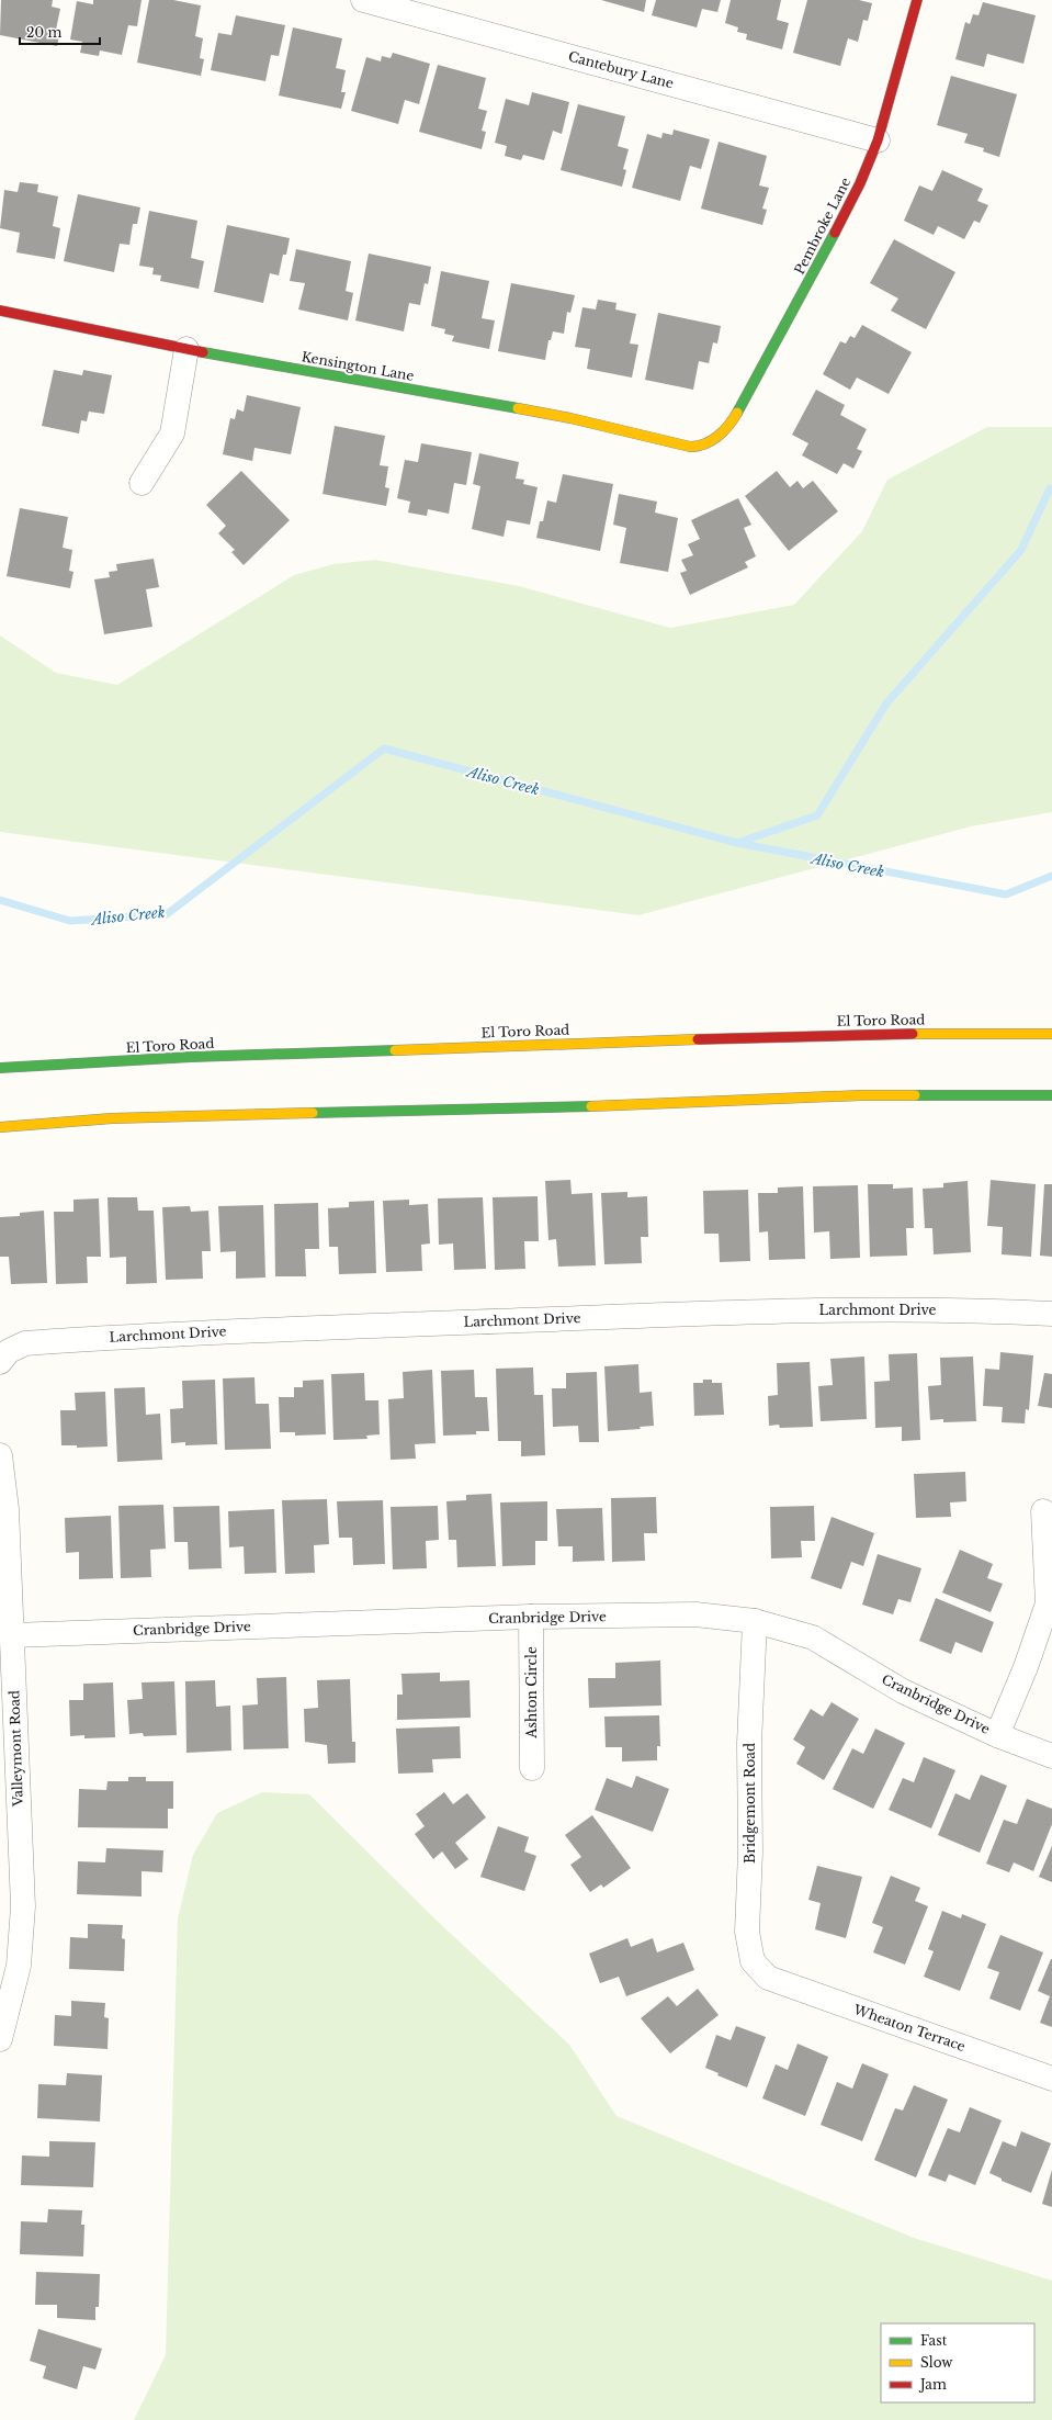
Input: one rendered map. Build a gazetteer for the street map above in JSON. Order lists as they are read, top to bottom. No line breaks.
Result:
{"streets":{"main road":["Pembroke Lane","Kensington Lane","El Toro Road"],"street":["Cantebury Lane","Larchmont Drive","Cranbridge Drive","Ashton Circle","Valleymont Road","Bridgemont Road","Wheaton Terrace"]},"crossings":[["Cantebury Lane","Pembroke Lane"],["Pembroke Lane","Kensington Lane"],["Cranbridge Drive","Ashton Circle"],["Cranbridge Drive","Valleymont Road"],["Cranbridge Drive","Bridgemont Road"],["Bridgemont Road","Wheaton Terrace"]],"water":["Aliso Creek"],"legend":["Fast","Slow","Jam"],"scale_bar":"20 m"}
